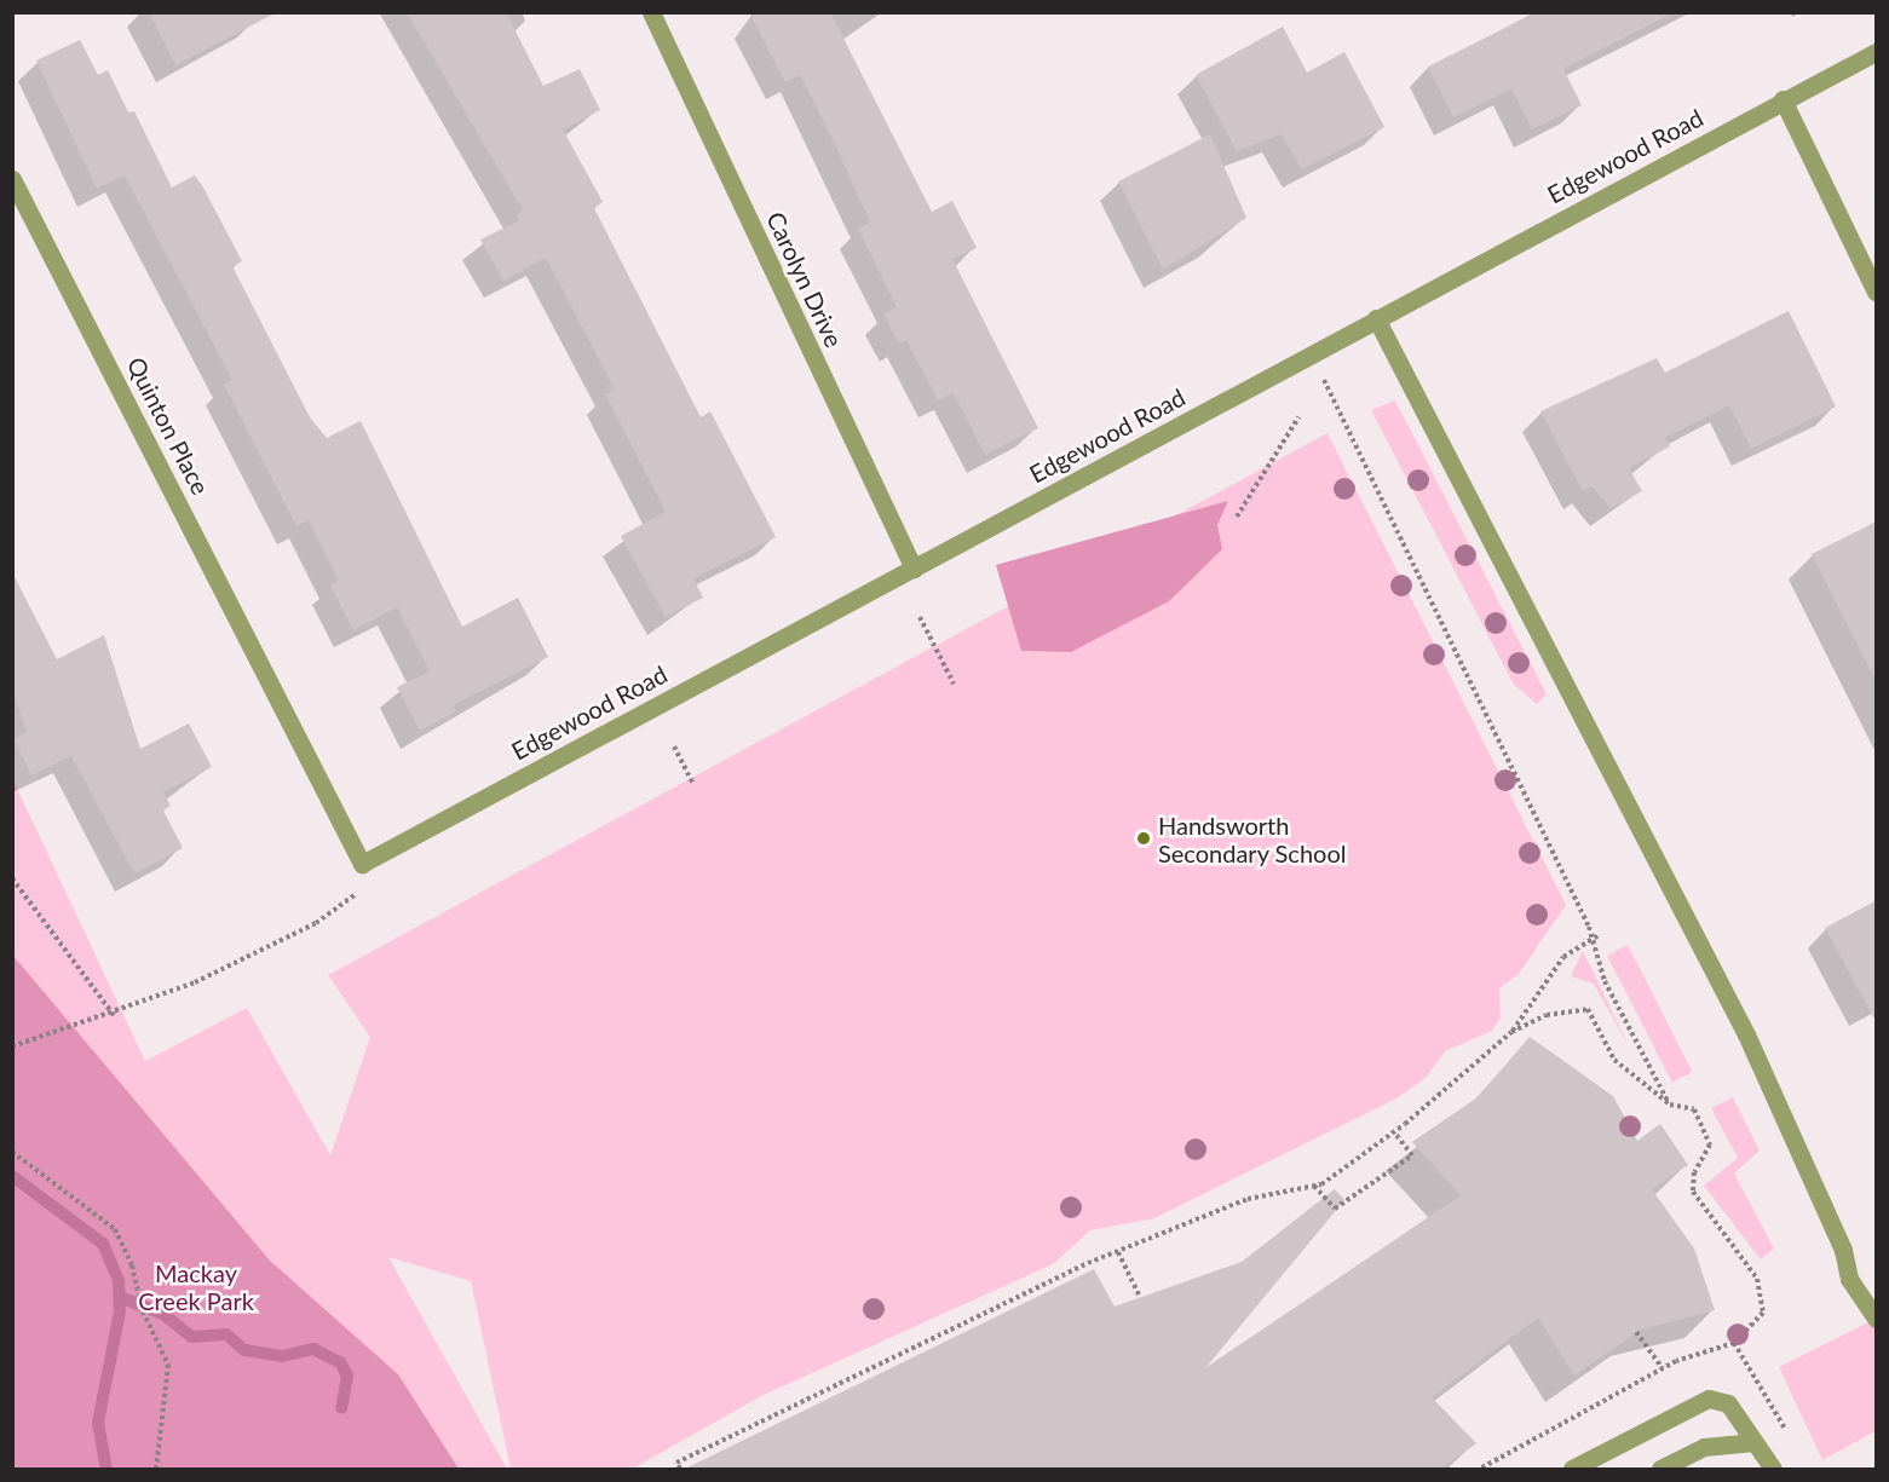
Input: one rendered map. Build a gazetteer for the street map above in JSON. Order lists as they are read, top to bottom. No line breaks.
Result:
{"streets":{"street":["Edgewood Road","Carolyn Drive","Quinton Place"]},"crossings":[["Edgewood Road","Carolyn Drive"],["Edgewood Road","Quinton Place"]],"parks":["Mackay Creek Park"],"places":["Handsworth Secondary School"]}
